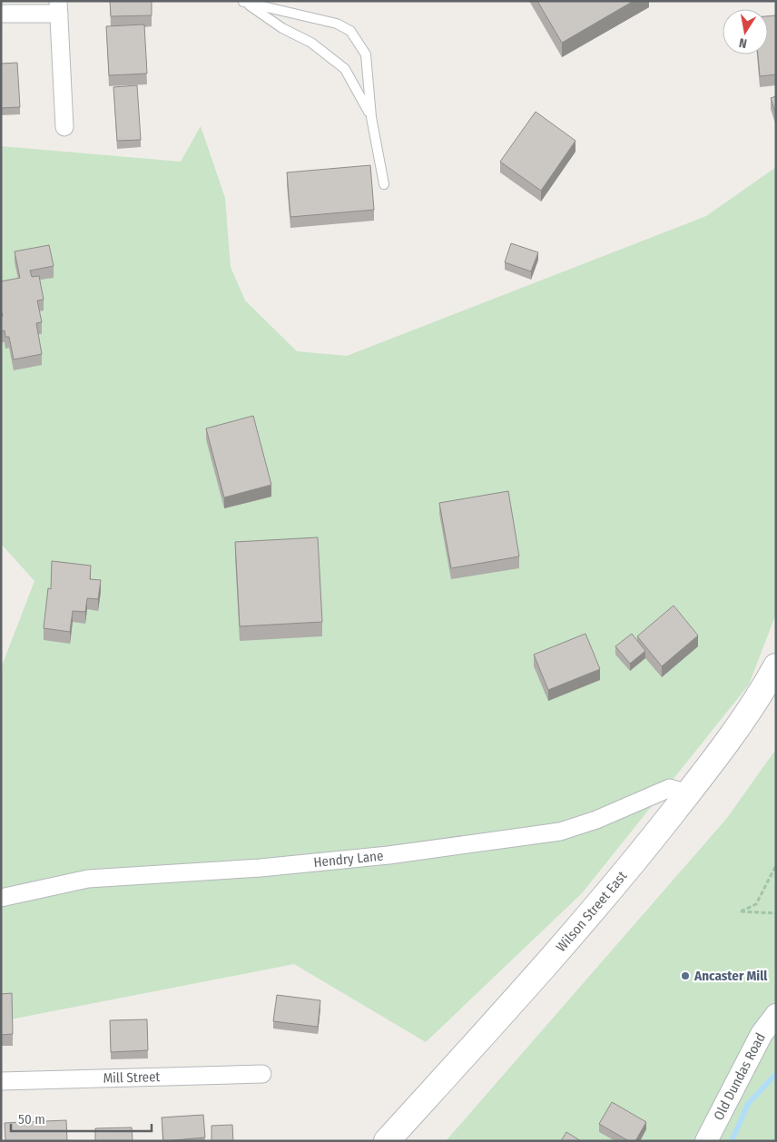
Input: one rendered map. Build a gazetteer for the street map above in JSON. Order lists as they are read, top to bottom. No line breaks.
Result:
{"streets":{"main road":["Wilson Street East"],"street":["Hendry Lane","Mill Street","Old Dundas Road"]},"crossings":[["Hendry Lane","Wilson Street East"]],"places":["Ancaster Mill"],"scale_bar":"50 m","north":"bottom"}
